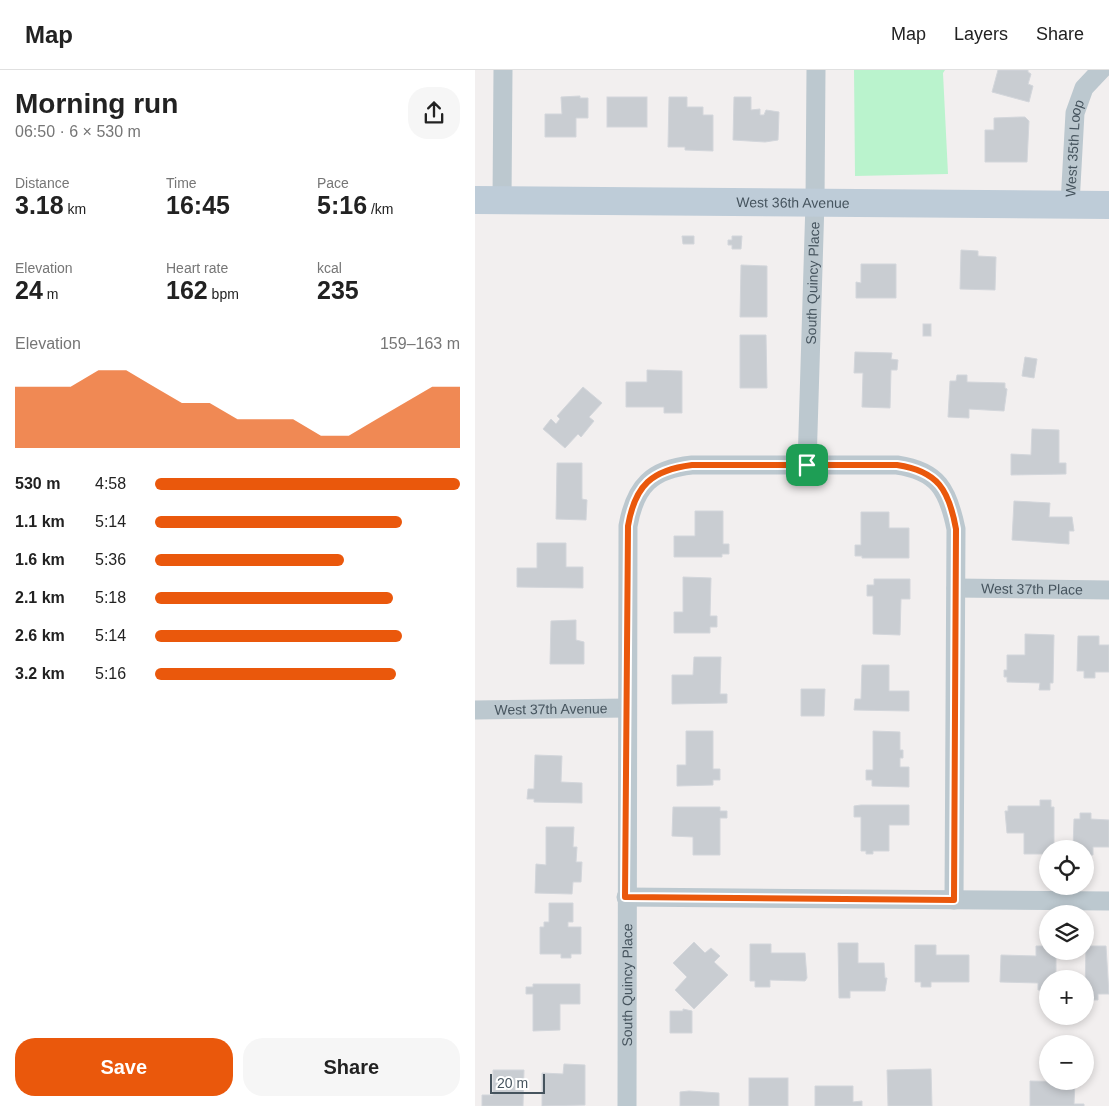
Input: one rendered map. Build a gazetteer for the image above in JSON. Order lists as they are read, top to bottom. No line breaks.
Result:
{"streets":{"street":["West 35th Loop","West 36th Avenue","South Quincy Place","West 37th Place","West 37th Avenue"]},"crossings":[["West 35th Loop","West 36th Avenue"],["West 36th Avenue","South Quincy Place"],["South Quincy Place","West 37th Avenue"]],"scale_bar":"20 m","page":{"header":"Map","nav":["Map","Layers","Share"],"heading":["Morning run","06:50 · 6 × 530 m"],"stats":[["Distance","3.18 km"],["Time","16:45"],["Pace","5:16 /km"],["Elevation","24 m"],["Heart rate","162 bpm"],["kcal","235"]],"chart":["Elevation","159–163 m"],"list":[{"name":"530 m","note":"4:58"},{"name":"1.1 km","note":"5:14"},{"name":"1.6 km","note":"5:36"},{"name":"2.1 km","note":"5:18"},{"name":"2.6 km","note":"5:14"},{"name":"3.2 km","note":"5:16"}],"map_buttons":["+","−"],"buttons":["Save","Share"],"scale":"20 m"}}
